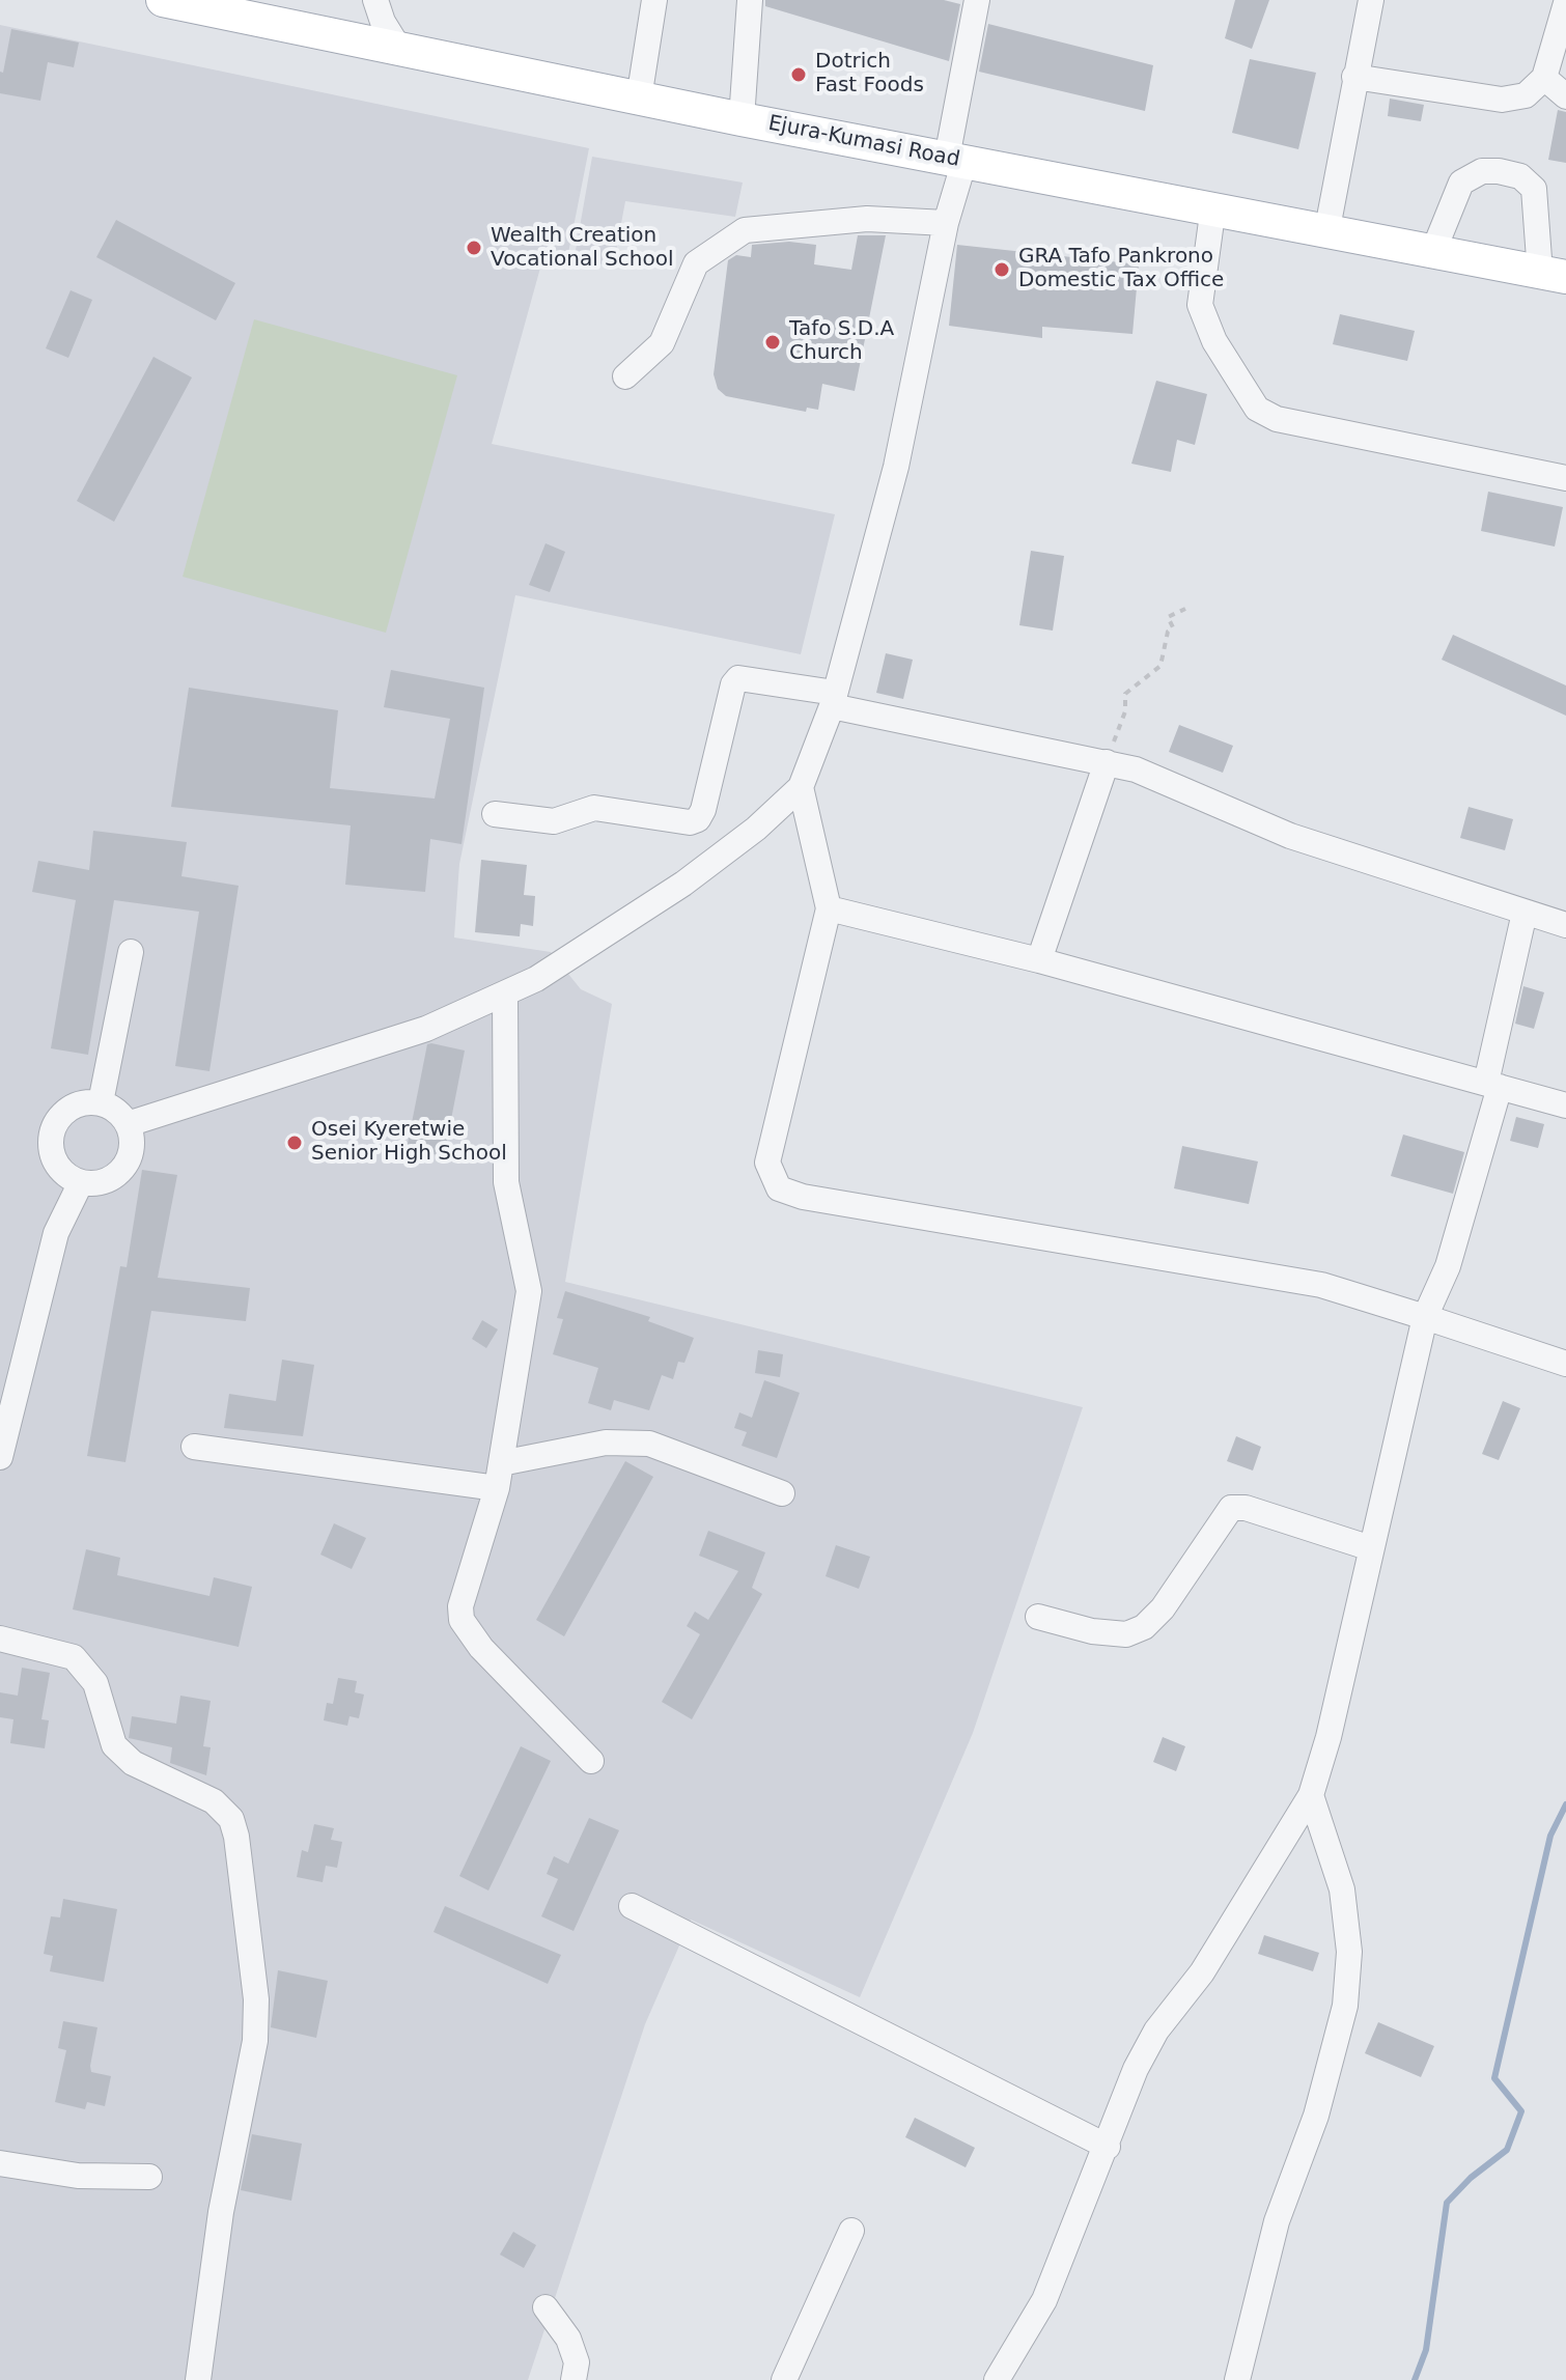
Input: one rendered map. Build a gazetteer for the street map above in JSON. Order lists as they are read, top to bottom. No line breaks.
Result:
{"streets":{"main road":["Ejura-Kumasi Road"]},"places":["Dotrich Fast Foods","Wealth Creation Vocational School","GRA Tafo Pankrono Domestic Tax Office","Tafo S.D.A Church","Osei Kyeretwie Senior High School"]}
